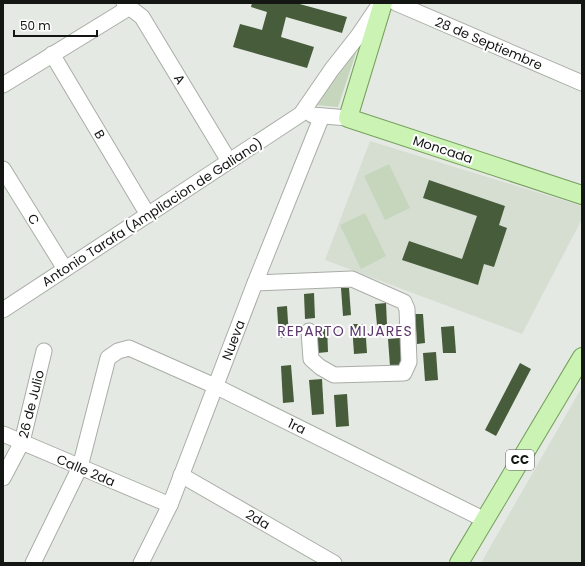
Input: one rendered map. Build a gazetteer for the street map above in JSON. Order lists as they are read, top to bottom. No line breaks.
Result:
{"streets":{"main road":["Moncada","CC"],"street":["28 de Septiembre","A","B","Antonio Tarafa (Ampliacion de Galiano)","C","Nueva","26 de Julio","1ra","Calle 2da","2da"]},"crossings":[["A","Antonio Tarafa (Ampliacion de Galiano)"],["B","Antonio Tarafa (Ampliacion de Galiano)"],["Moncada","Antonio Tarafa (Ampliacion de Galiano)"],["Moncada","Nueva"],["Antonio Tarafa (Ampliacion de Galiano)","C"],["Nueva","1ra"],["Nueva","Calle 2da"],["Nueva","2da"],["26 de Julio","Calle 2da"],["1ra","CC"],["1ra","Calle 2da"]],"districts":["REPARTO MIJARES"],"scale_bar":"50 m"}
